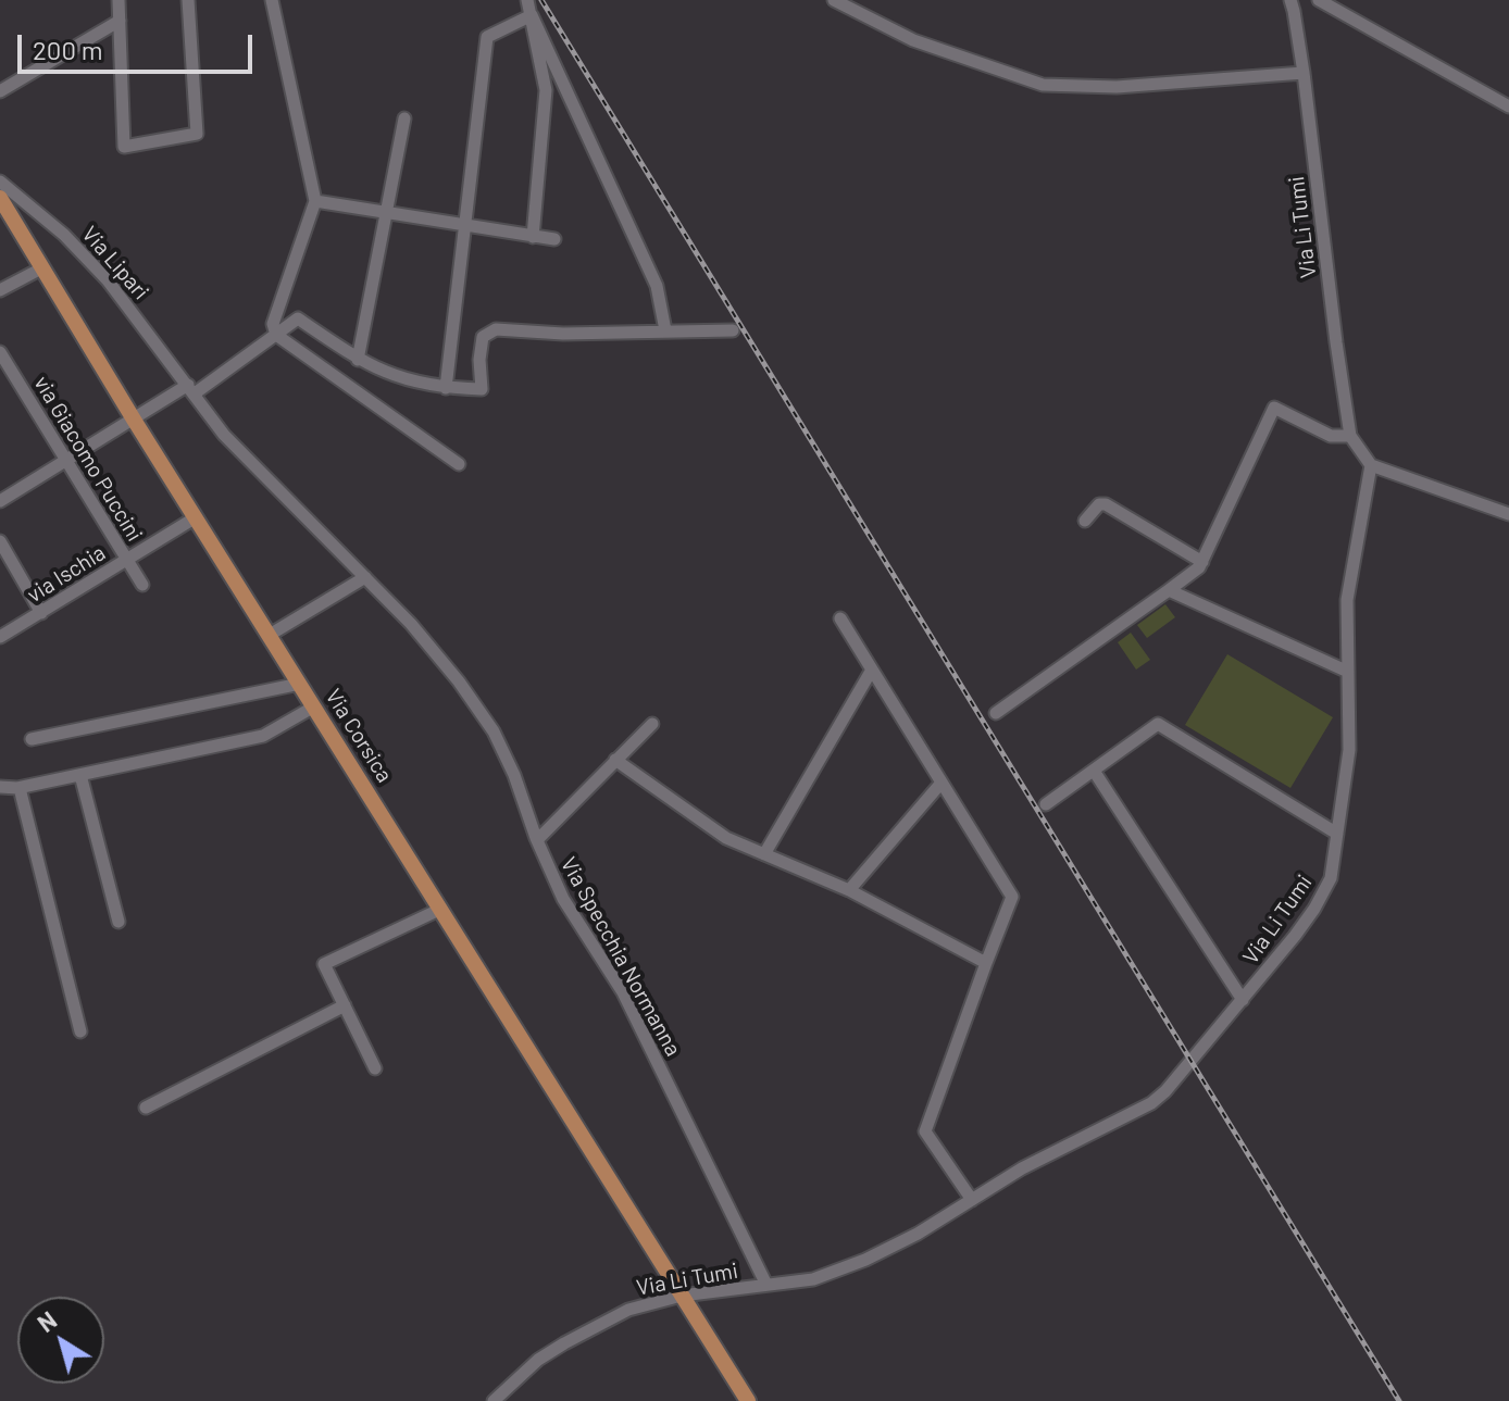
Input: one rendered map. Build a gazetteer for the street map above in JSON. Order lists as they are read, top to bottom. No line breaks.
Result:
{"streets":{"main road":["Via Corsica"],"street":["Via Li Tumi","Via Lipari","via Giacomo Puccini","via Ischia","Via Specchia Normanna"]},"crossings":[["Via Li Tumi","Via Corsica"],["Via Li Tumi","Via Specchia Normanna"],["Via Lipari","Via Specchia Normanna"],["via Giacomo Puccini","via Ischia"],["via Ischia","Via Corsica"]],"scale_bar":"200 m","north":"top left"}
